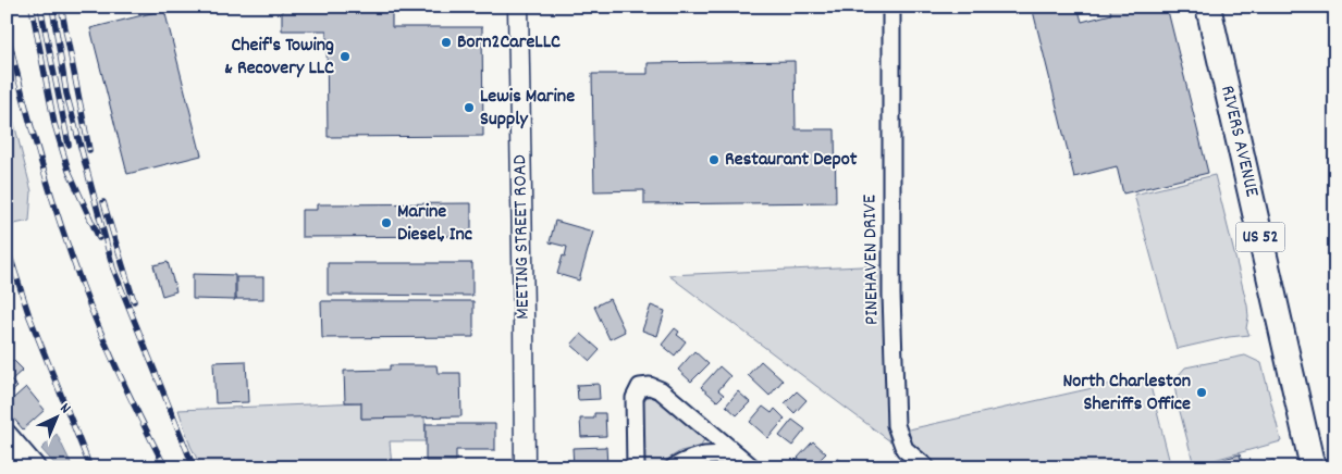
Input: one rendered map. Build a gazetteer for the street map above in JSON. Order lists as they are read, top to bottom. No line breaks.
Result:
{"streets":{"main road":["RIVERS AVENUE","US 52"],"street":["MEETING STREET ROAD","PINEHAVEN DRIVE"]},"places":["Born2CareLLC","Cheif's Towing & Recovery LLC","Lewis Marine Supply","Restaurant Depot","Marine Diesel, Inc","North Charleston Sheriffs Office"],"north":"top right"}
